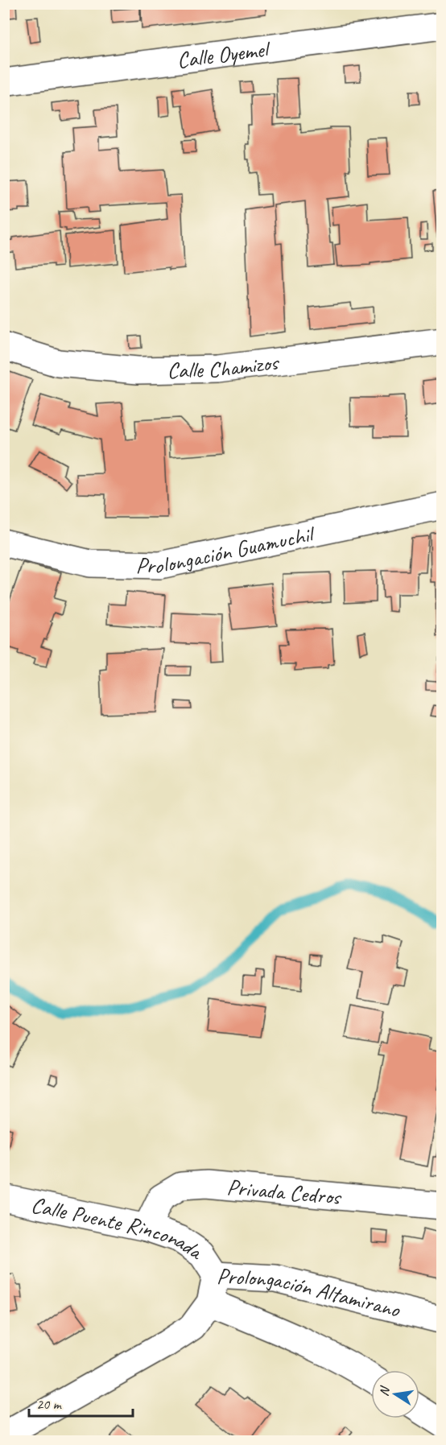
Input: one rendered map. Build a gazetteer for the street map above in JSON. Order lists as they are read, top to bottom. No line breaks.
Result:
{"streets":{"street":["Calle Oyemel","Calle Chamizos","Prolongación Guamuchil","Privada Cedros","Calle Puente Rinconada","Prolongación Altamirano"]},"crossings":[["Privada Cedros","Calle Puente Rinconada"],["Calle Puente Rinconada","Prolongación Altamirano"]],"scale_bar":"20 m","north":"left"}
